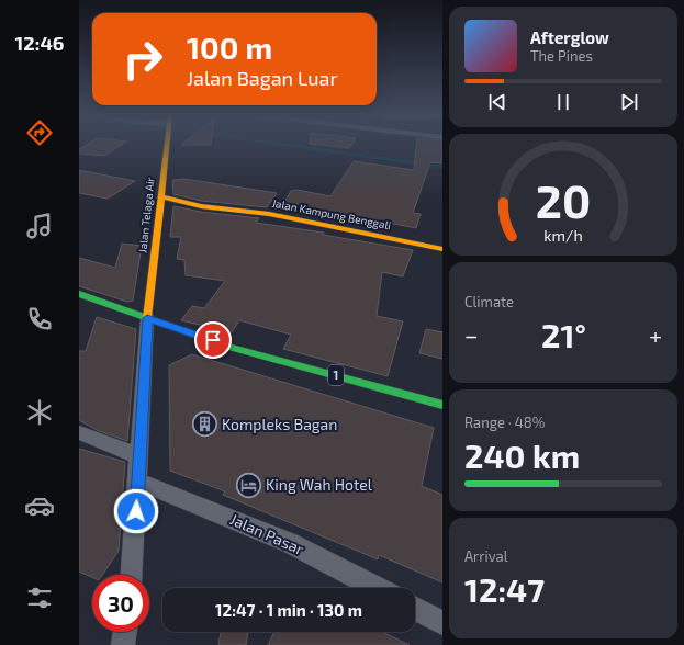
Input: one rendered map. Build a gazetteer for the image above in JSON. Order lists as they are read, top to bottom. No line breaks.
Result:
{"streets":{"street":["Jalan Kampung Benggali","Jalan Telaga Air","1","Jalan Pasar"]},"crossings":[["Jalan Telaga Air","1"]],"places":{"building":["Kompleks Bagan"],"hotel":["King Wah Hotel"]},"page":{"tabs":"12:46","turn":["100 m","Jalan Bagan Luar"],"song":["Afterglow","The Pines"],"tile":["Climate",["Range · 48%","240 km"],["Arrival","12:47"]],"heat":["−","21°","+"],"limit":"30","trip":"12:47 · 1 min · 130 m","gauge":["20","km/h"]}}
